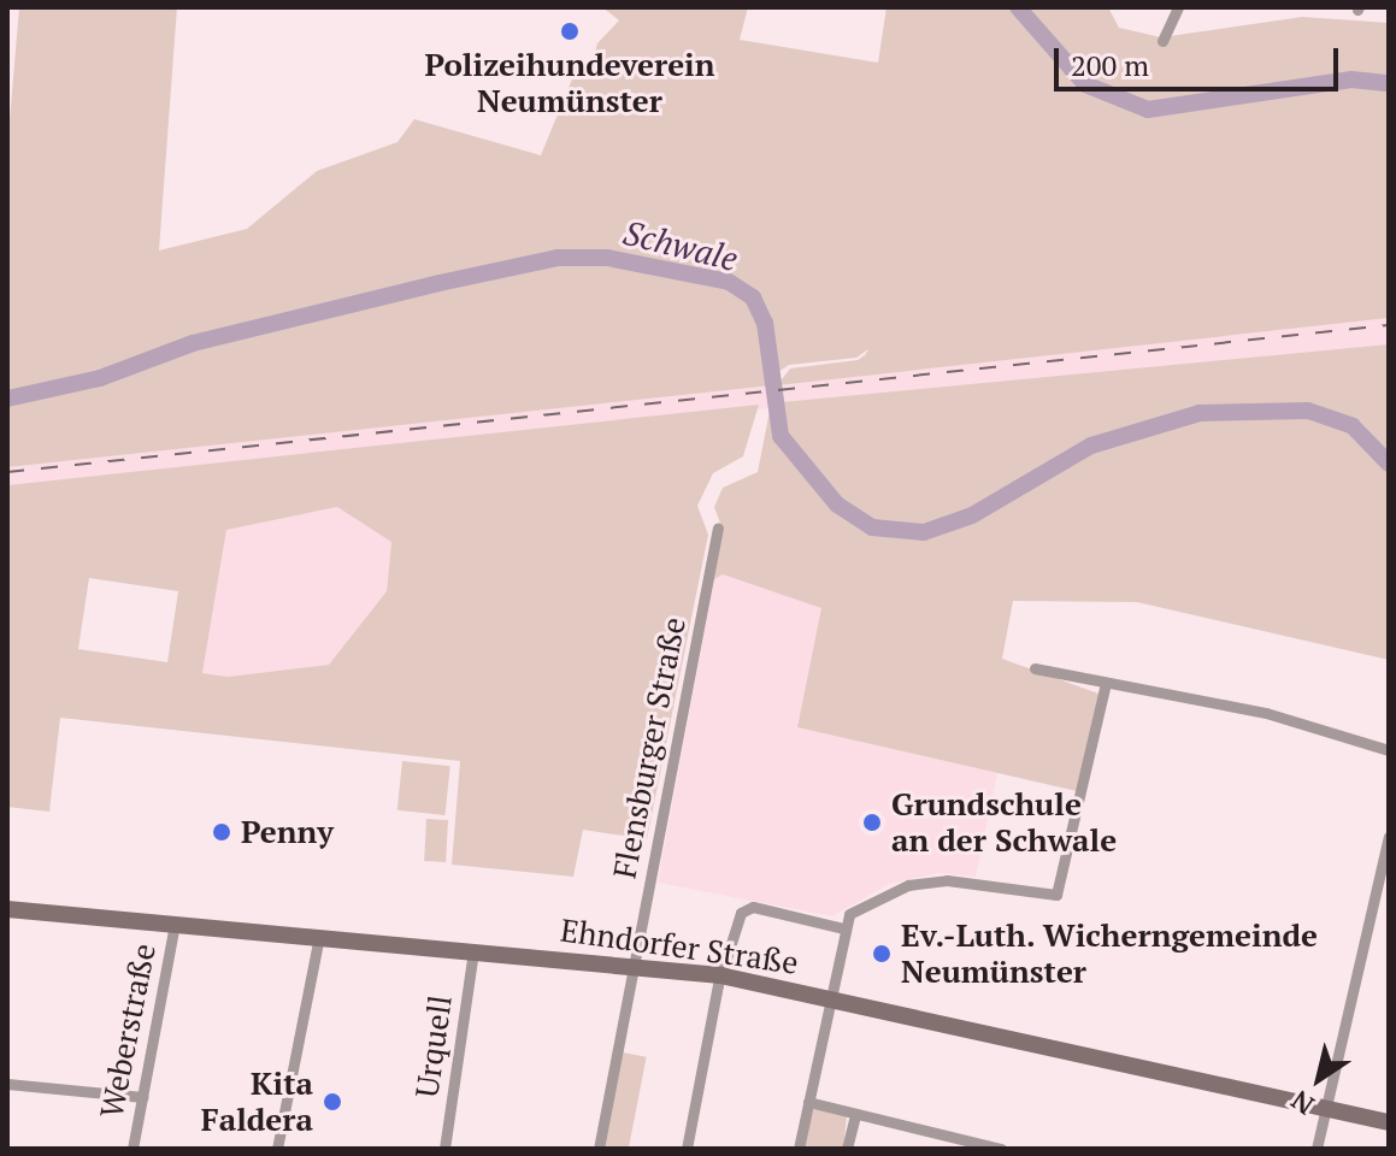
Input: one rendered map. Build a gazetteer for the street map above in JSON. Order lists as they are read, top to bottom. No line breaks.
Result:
{"streets":{"street":["Flensburger Straße","Ehndorfer Straße","Weberstraße","Urquell"]},"crossings":[["Flensburger Straße","Ehndorfer Straße"],["Ehndorfer Straße","Weberstraße"],["Ehndorfer Straße","Urquell"]],"water":["Schwale"],"places":["Polizeihundeverein Neumünster","Grundschule an der Schwale","Penny","Ev.-Luth. Wicherngemeinde Neumünster","Kita Faldera"],"scale_bar":"200 m","north":"bottom left"}
